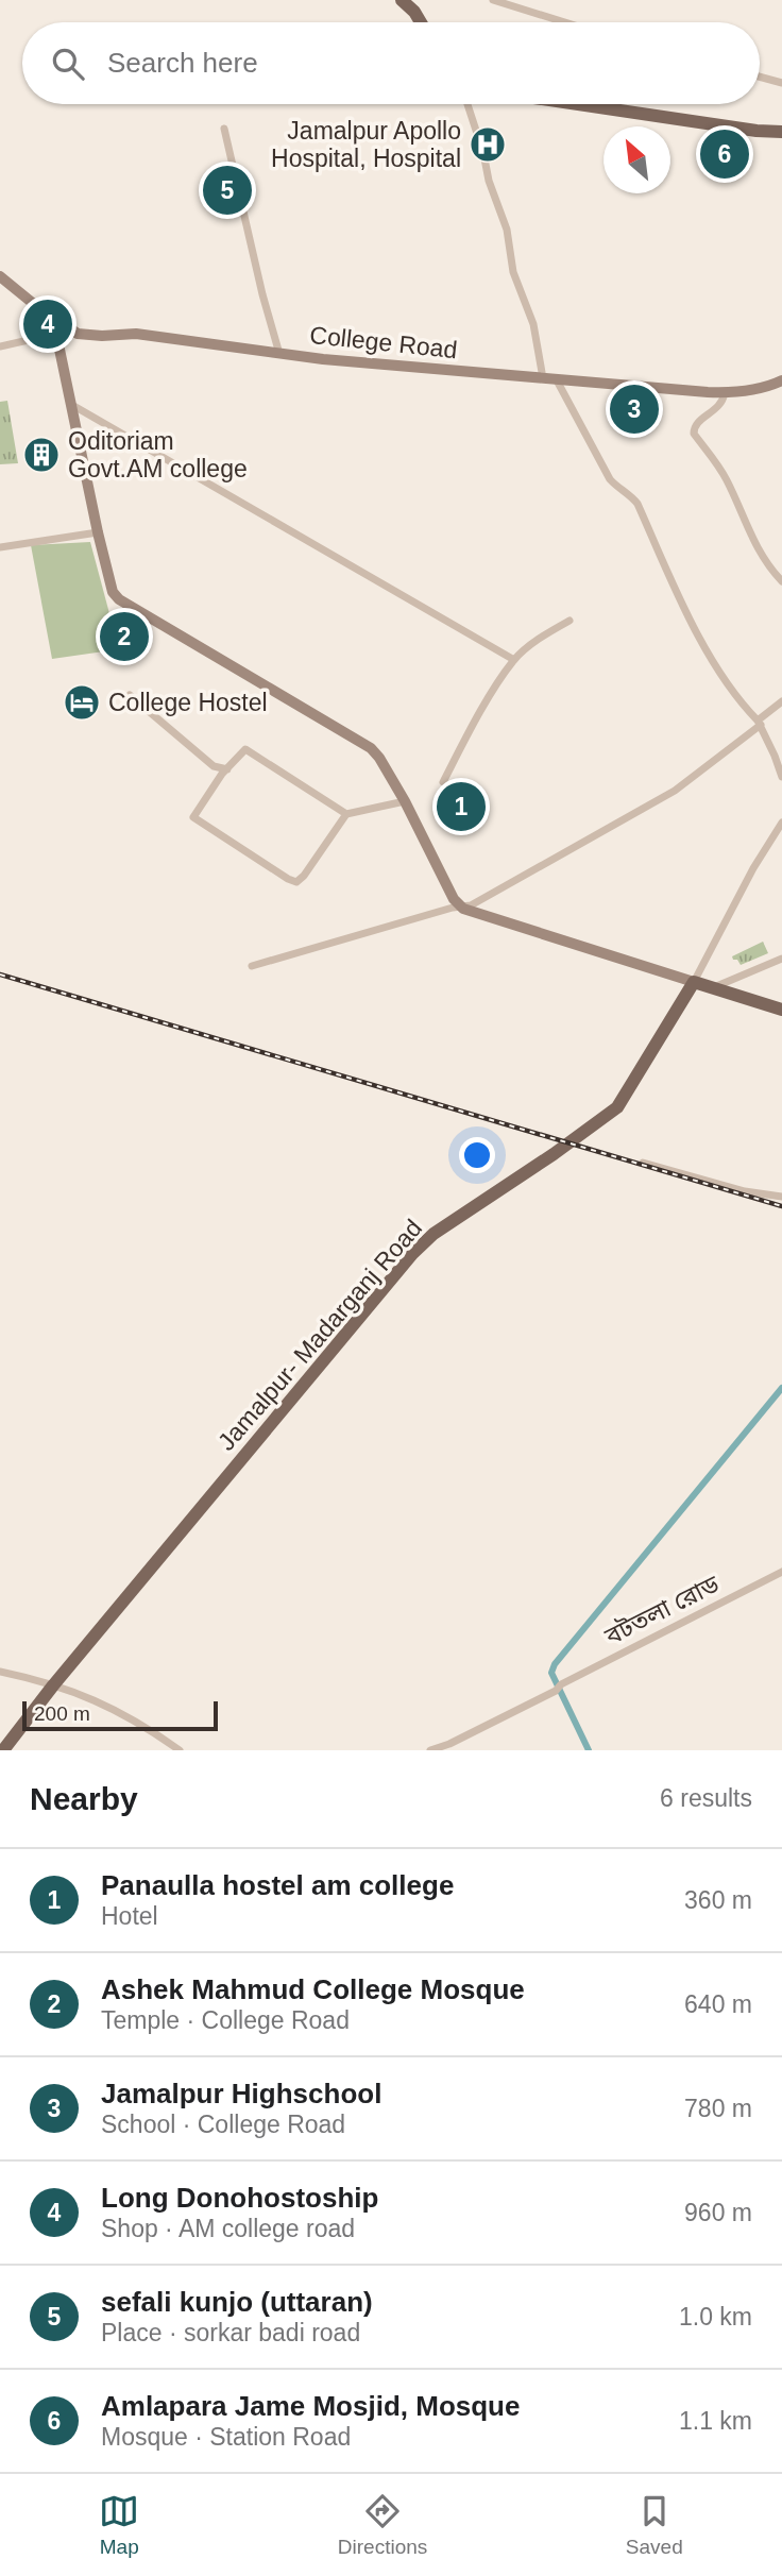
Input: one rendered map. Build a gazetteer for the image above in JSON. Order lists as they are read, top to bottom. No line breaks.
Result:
{"streets":{"main road":["College Road","Jamalpur- Madarganj Road"],"street":["বটতলা রোড"]},"places":{"hospital":["Jamalpur Apollo Hospital, Hospital"],"building":["Oditoriam Govt.AM college"],"hotel":["College Hostel"]},"scale_bar":"200 m","north":"top left","page":{"search":"Search here","pins":["6","5","4","3","2","1"],"scale":"200 m","heading":["Nearby","6 results"],"list":[{"mark":"1","name":"Panaulla hostel am college","note":"Hotel","value":"360 m"},{"mark":"2","name":"Ashek Mahmud College Mosque","note":"Temple · College Road","value":"640 m"},{"mark":"3","name":"Jamalpur Highschool","note":"School · College Road","value":"780 m"},{"mark":"4","name":"Long Donohostoship","note":"Shop · AM college road","value":"960 m"},{"mark":"5","name":"sefali kunjo (uttaran)","note":"Place · sorkar badi road","value":"1.0 km"},{"mark":"6","name":"Amlapara Jame Mosjid, Mosque","note":"Mosque · Station Road","value":"1.1 km"}],"nav":["Map","Directions","Saved"]}}
